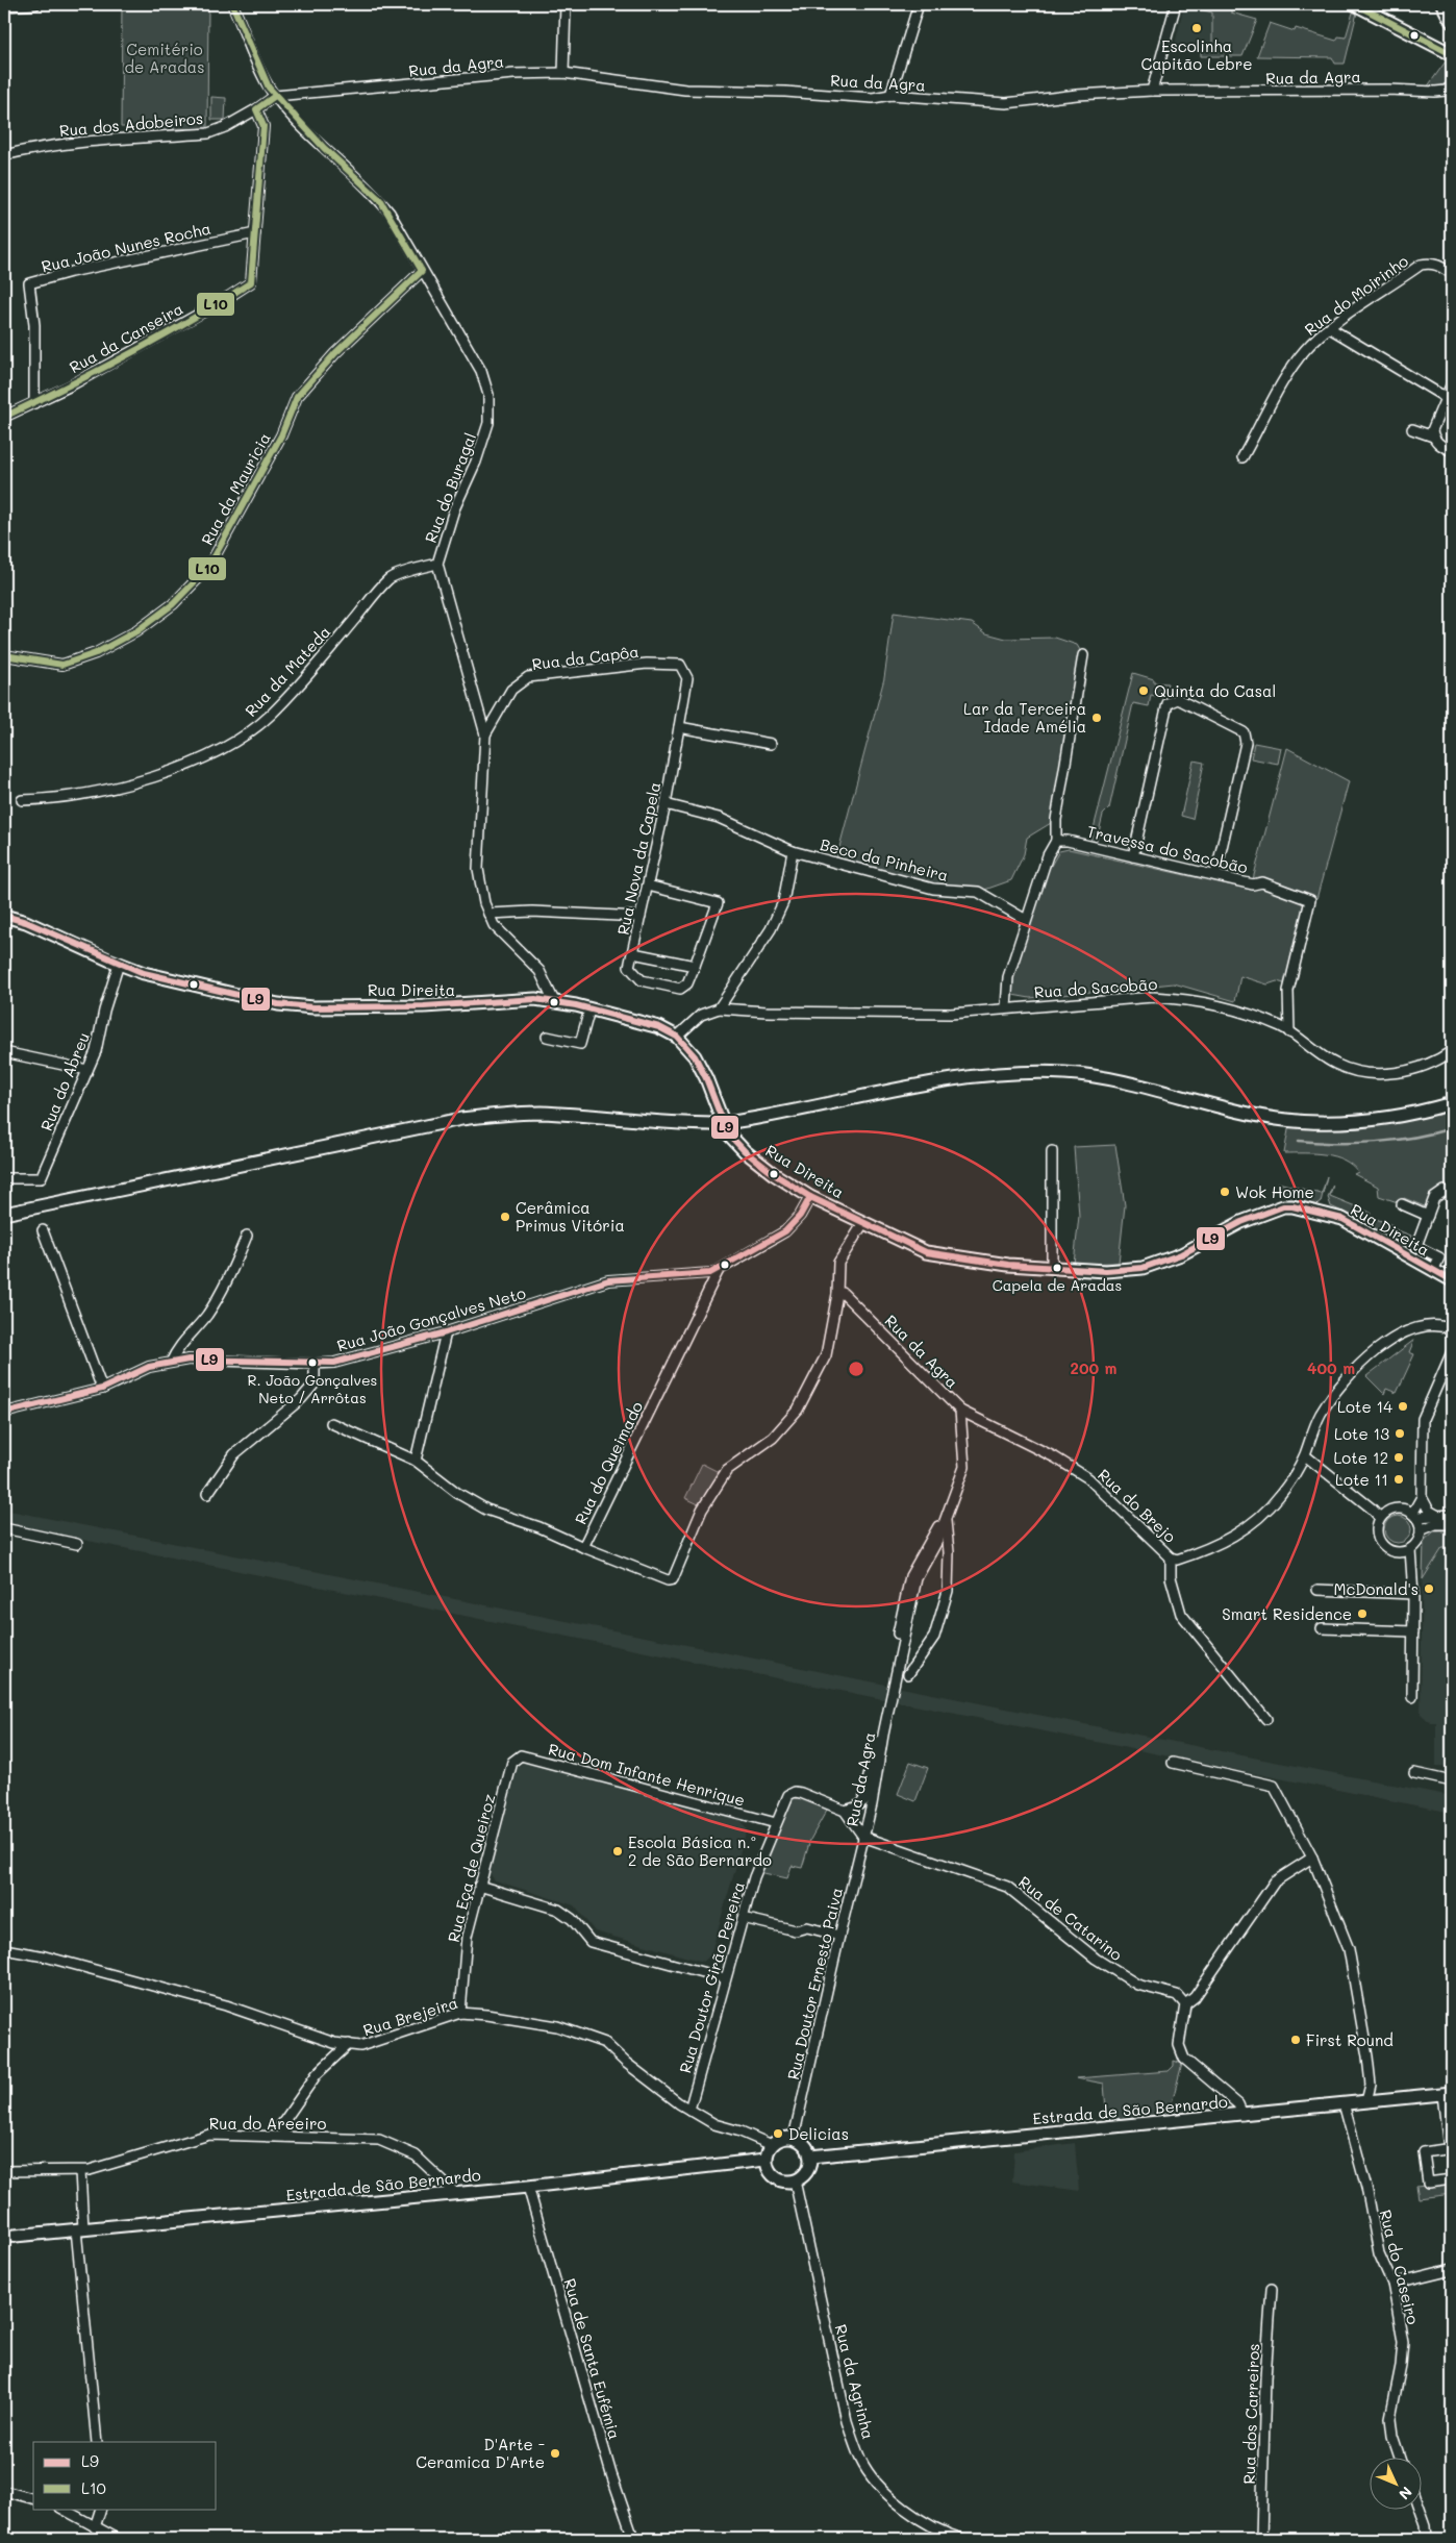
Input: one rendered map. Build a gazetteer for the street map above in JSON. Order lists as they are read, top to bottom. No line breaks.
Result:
{"streets":{"main road":["Rua Direita","Estrada de São Bernardo"],"street":["Rua da Agra","Rua dos Adobeiros","Rua João Nunes Rocha","Rua do Moirinho","Rua da Canseira","Rua do Buragal","Rua da Mauricia","Rua da Capôa","Rua da Mateda","Travessa do Sacobão","Rua Nova da Capela","Beco da Pinheira","Rua do Sacobão","Rua do Abreu","Rua João Gonçalves Neto","Rua do Queimado","Rua do Brejo","Rua Dom Infante Henrique","Rua Eça de Queiroz","Rua de Catarino","Rua Doutor Girão Pereira","Rua Doutor Ernesto Paiva","Rua Brejeira","Rua do Areeiro","Rua do Caseiro","Rua de Santa Eufémia","Rua da Agrinha","Rua dos Carreiros"]},"crossings":[["Rua da Agra","Rua do Buragal"],["Rua da Agra","Rua do Brejo"],["Rua da Agra","Rua de Catarino"],["Rua da Agra","Rua Doutor Girão Pereira"],["Rua da Agra","Rua Doutor Ernesto Paiva"],["Rua dos Adobeiros","Rua da Canseira"],["Rua João Nunes Rocha","Rua da Canseira"],["Rua do Buragal","Rua da Mauricia"],["Rua do Buragal","Rua da Capôa"],["Rua do Buragal","Rua da Mateda"],["Rua do Buragal","Rua Direita"],["Rua da Capôa","Rua Nova da Capela"],["Travessa do Sacobão","Rua do Sacobão"],["Rua Nova da Capela","Beco da Pinheira"],["Rua Direita","Rua do Abreu"],["Rua Direita","Rua João Gonçalves Neto"],["Rua João Gonçalves Neto","Rua do Queimado"],["Rua Dom Infante Henrique","Rua Eça de Queiroz"],["Rua Dom Infante Henrique","Rua Doutor Girão Pereira"],["Rua Eça de Queiroz","Rua Brejeira"],["Rua de Catarino","Rua Doutor Ernesto Paiva"],["Rua Doutor Girão Pereira","Rua Brejeira"],["Rua Doutor Ernesto Paiva","Rua Brejeira"],["Rua Doutor Ernesto Paiva","Estrada de São Bernardo"],["Rua Doutor Ernesto Paiva","Rua da Agrinha"],["Rua Brejeira","Estrada de São Bernardo"],["Rua Brejeira","Rua da Agrinha"],["Estrada de São Bernardo","Rua do Areeiro"],["Estrada de São Bernardo","Rua do Caseiro"],["Estrada de São Bernardo","Rua de Santa Eufémia"],["Estrada de São Bernardo","Rua da Agrinha"]],"parks":["Cemitério de Aradas"],"places":["Escolinha Capitão Lebre","Quinta do Casal","Lar da Terceira Idade Amélia","Wok Home","Cerâmica Primus Vitória","Capela de Aradas","R. João Gonçalves Neto / Arrôtas","Lote 14","Lote 13","Lote 12","Lote 11","McDonald's","Smart Residence","Escola Básica n.º 2 de São Bernardo","First Round","Delicias","D'Arte - Ceramica D'Arte"],"lines":["transit line L10","transit line L9"],"legend":["L9","L10"],"north":"bottom right","rings":["200 m","400 m"]}
